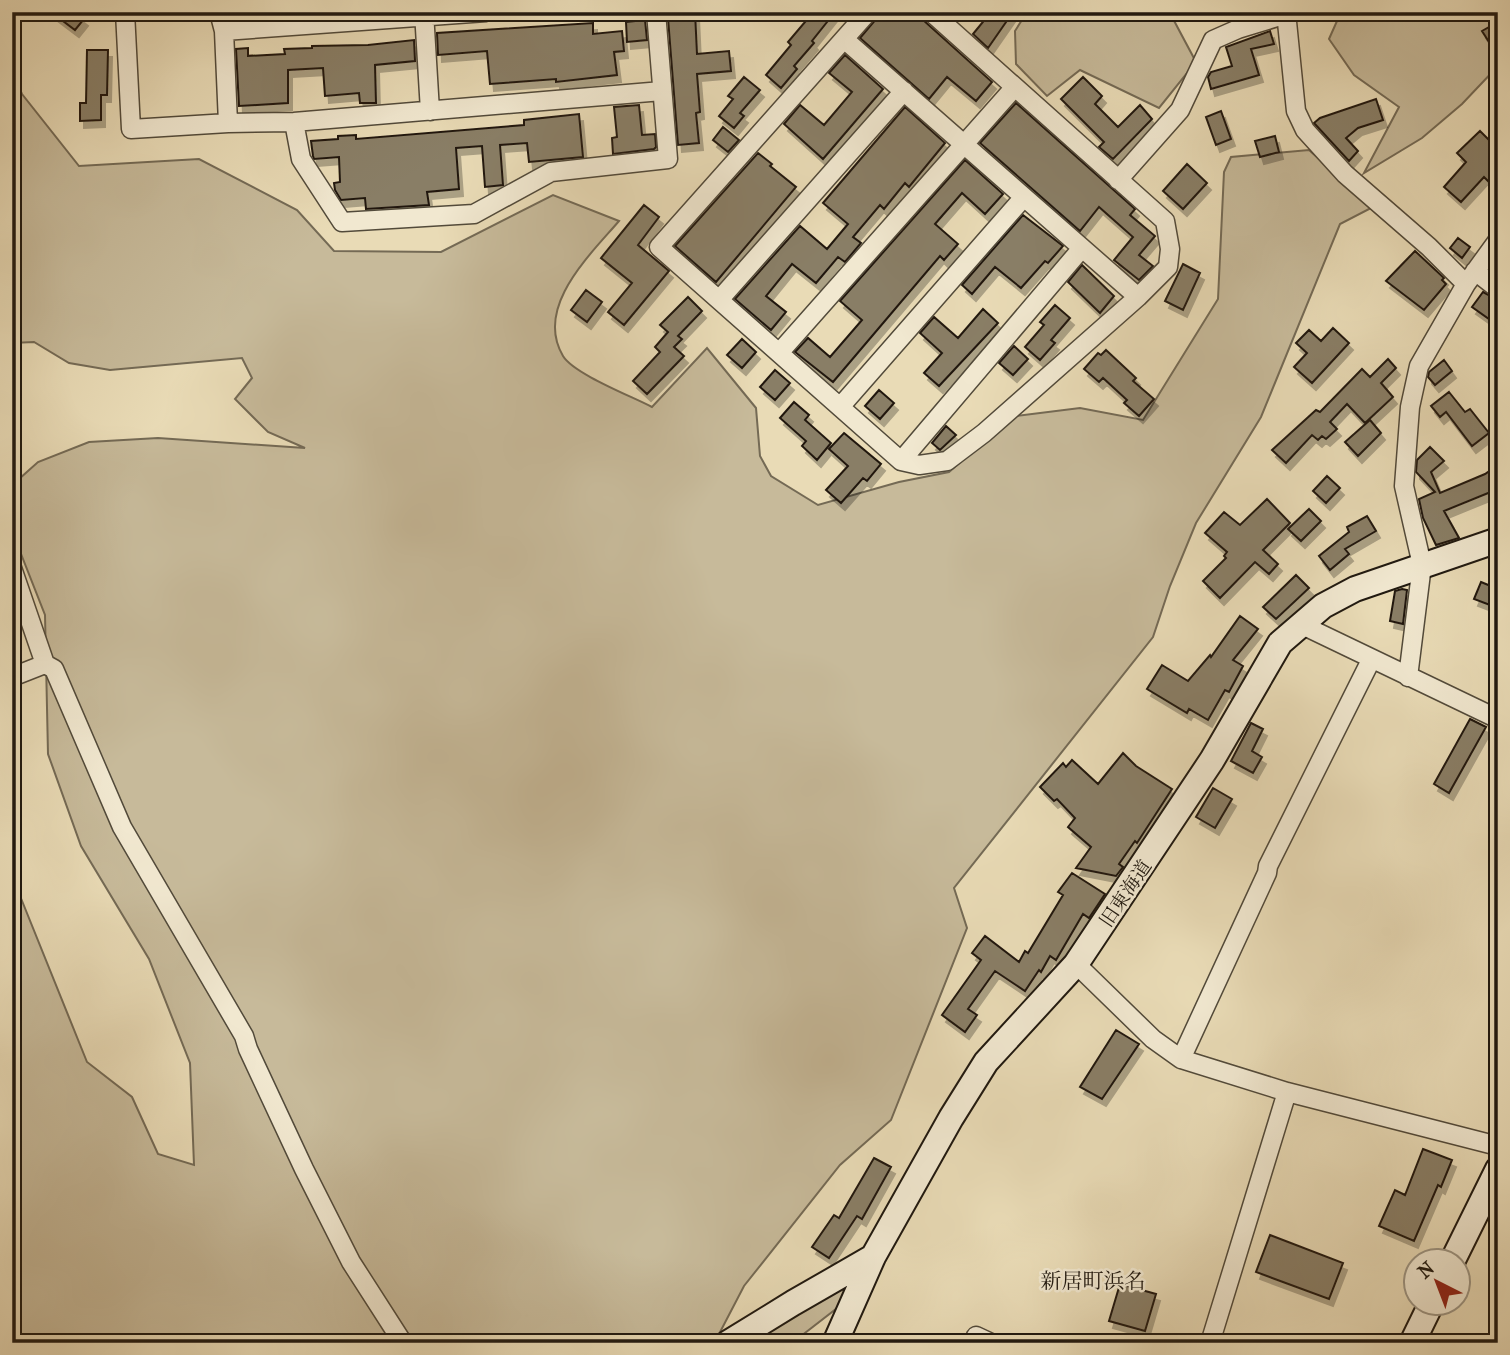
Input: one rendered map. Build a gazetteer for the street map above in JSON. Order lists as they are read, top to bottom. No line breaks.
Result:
{"streets":{"street":["旧東海道"]},"districts":["新居町浜名"],"north":"top left"}
